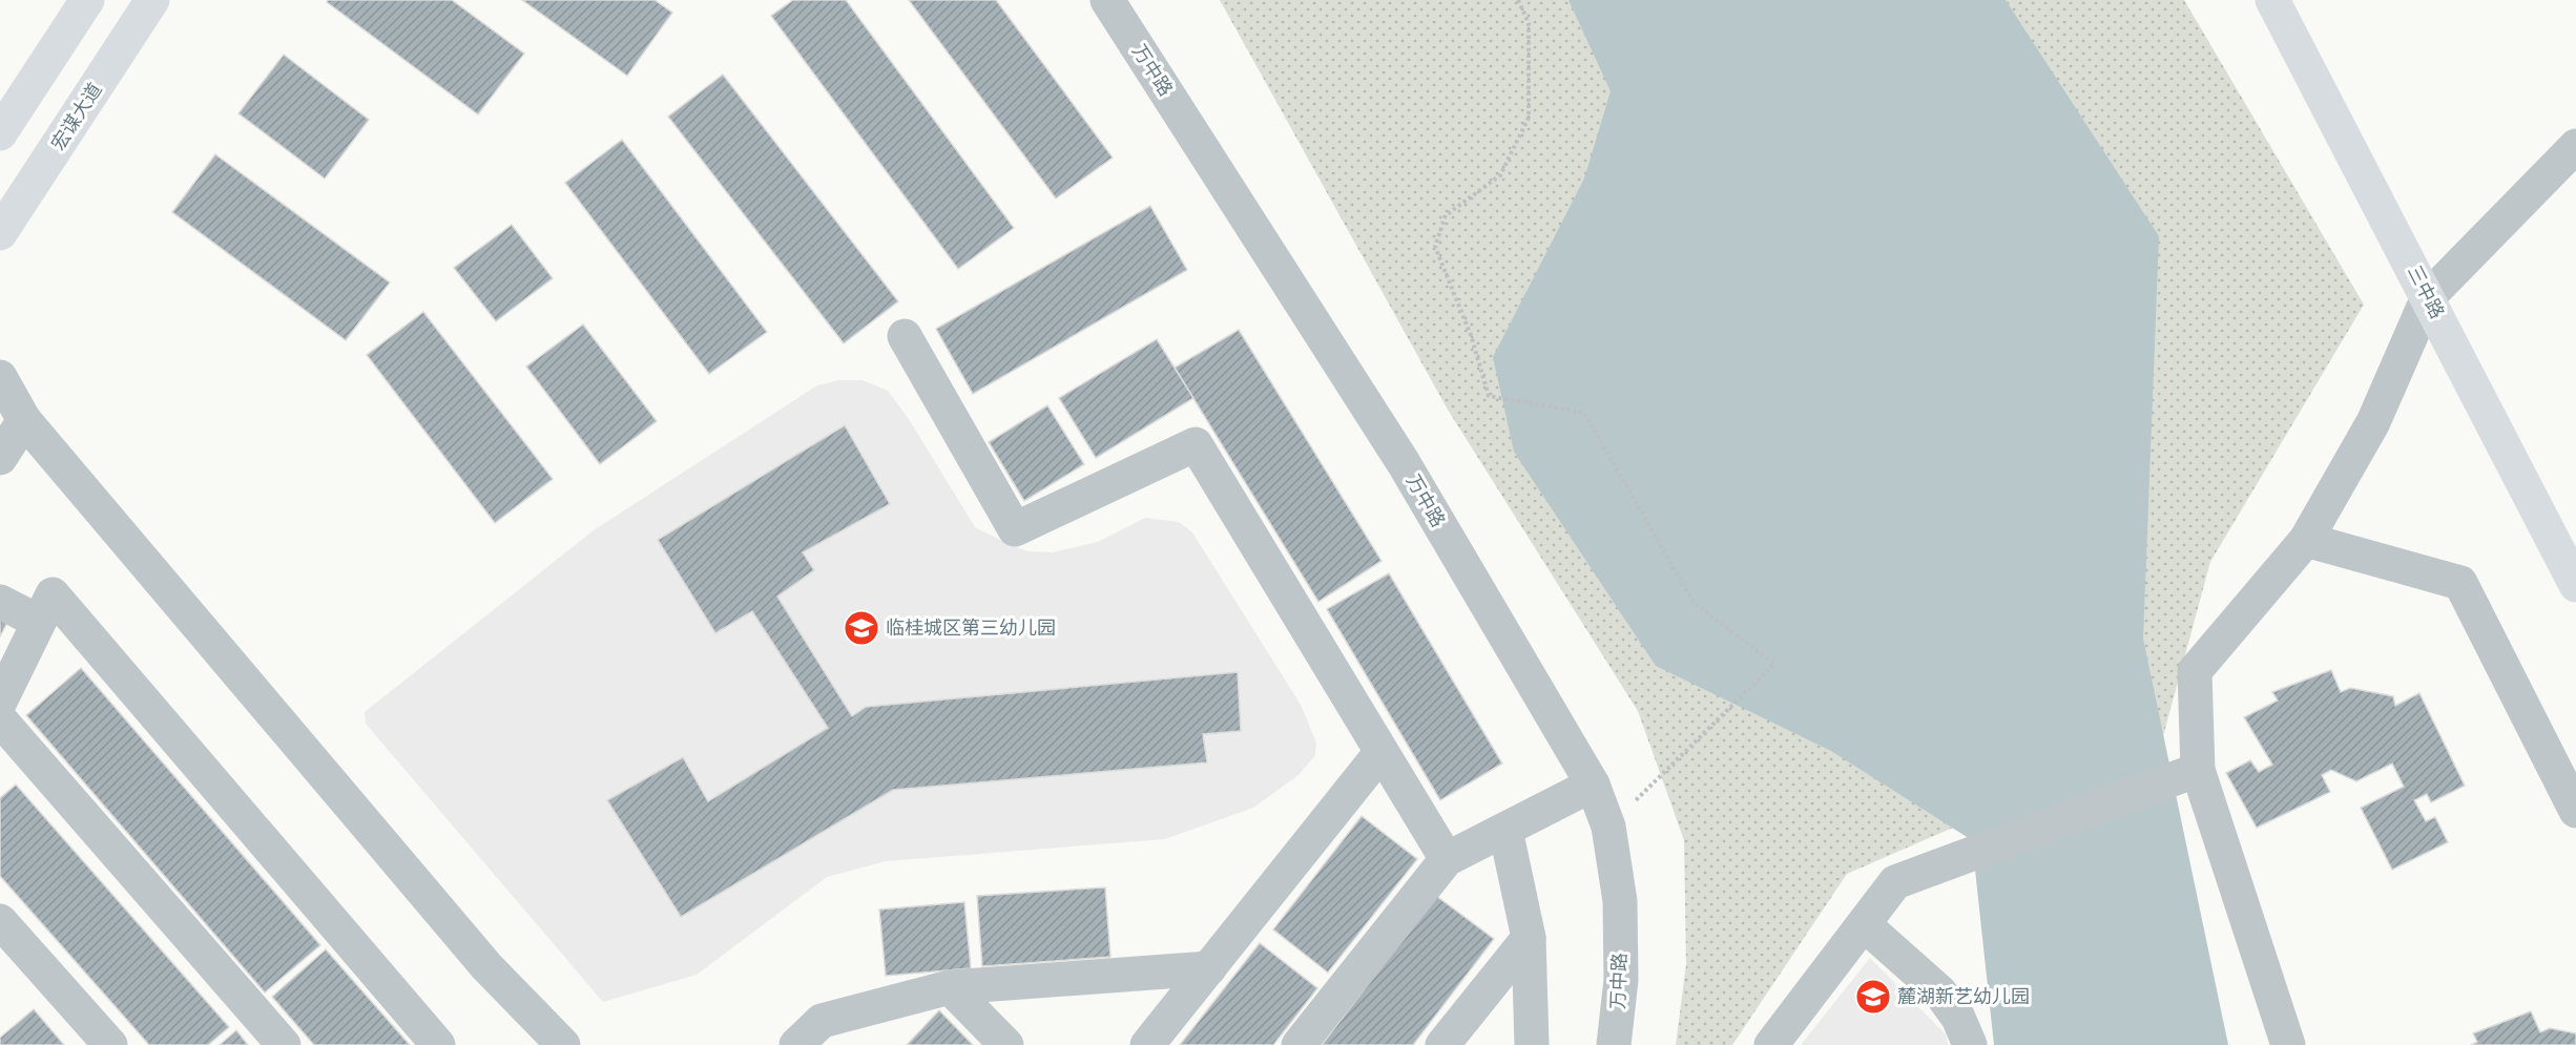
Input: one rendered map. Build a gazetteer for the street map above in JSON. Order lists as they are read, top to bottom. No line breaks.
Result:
{"streets":{"main road":["宏谋大道","三中路"],"street":["万中路"]},"places":{"school or university":["临桂城区第三幼儿园","麓湖新艺幼儿园"]}}
